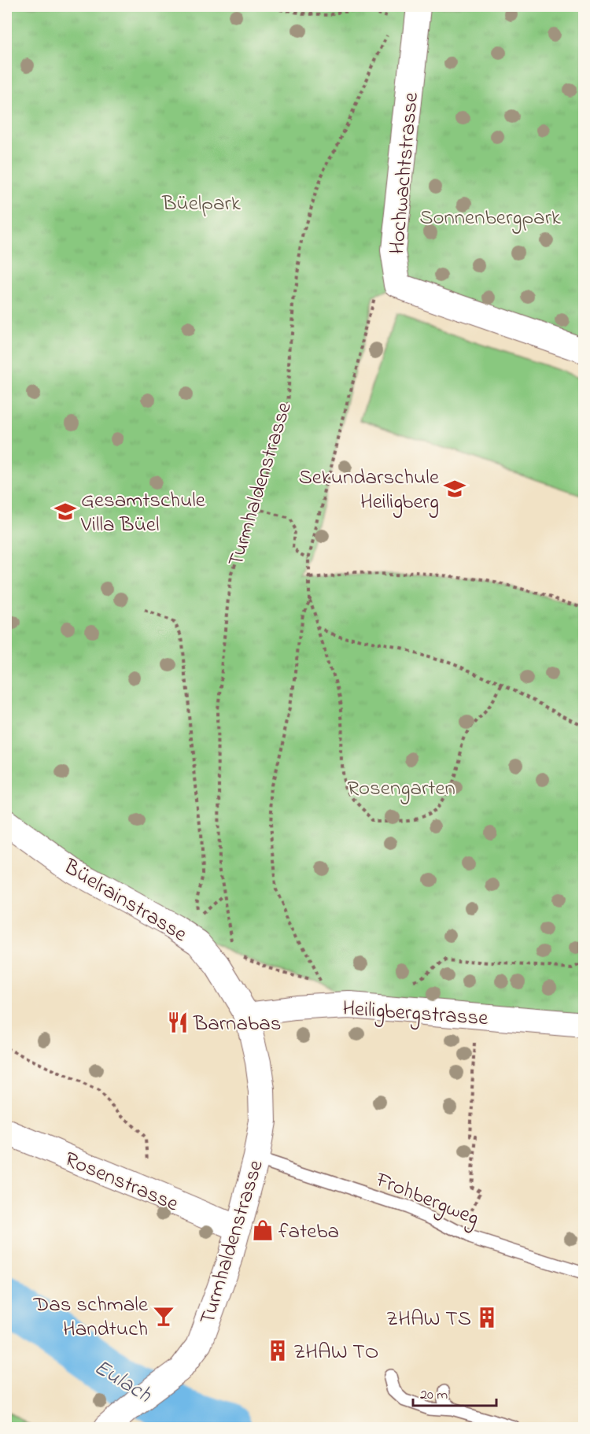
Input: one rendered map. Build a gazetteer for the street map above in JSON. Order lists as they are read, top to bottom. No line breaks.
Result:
{"streets":{"street":["Hochwachtstrasse","Turmhaldenstrasse","Büelrainstrasse","Heiligbergstrasse","Rosenstrasse"],"lane":["Frohbergweg"]},"crossings":[["Hochwachtstrasse","Turmhaldenstrasse"],["Turmhaldenstrasse","Büelrainstrasse"],["Turmhaldenstrasse","Heiligbergstrasse"],["Turmhaldenstrasse","Rosenstrasse"],["Turmhaldenstrasse","Frohbergweg"],["Büelrainstrasse","Heiligbergstrasse"]],"water":["Eulach"],"parks":["Büelpark","Sonnenbergpark","Rosengarten"],"places":{"school or university":["Sekundarschule Heiligberg","Gesamtschule Villa Büel"],"restaurant":["Barnabas"],"shop":["fateba"],"bar":["Das schmale Handtuch"],"building":["ZHAW TS","ZHAW TO"]},"scale_bar":"20 m"}
